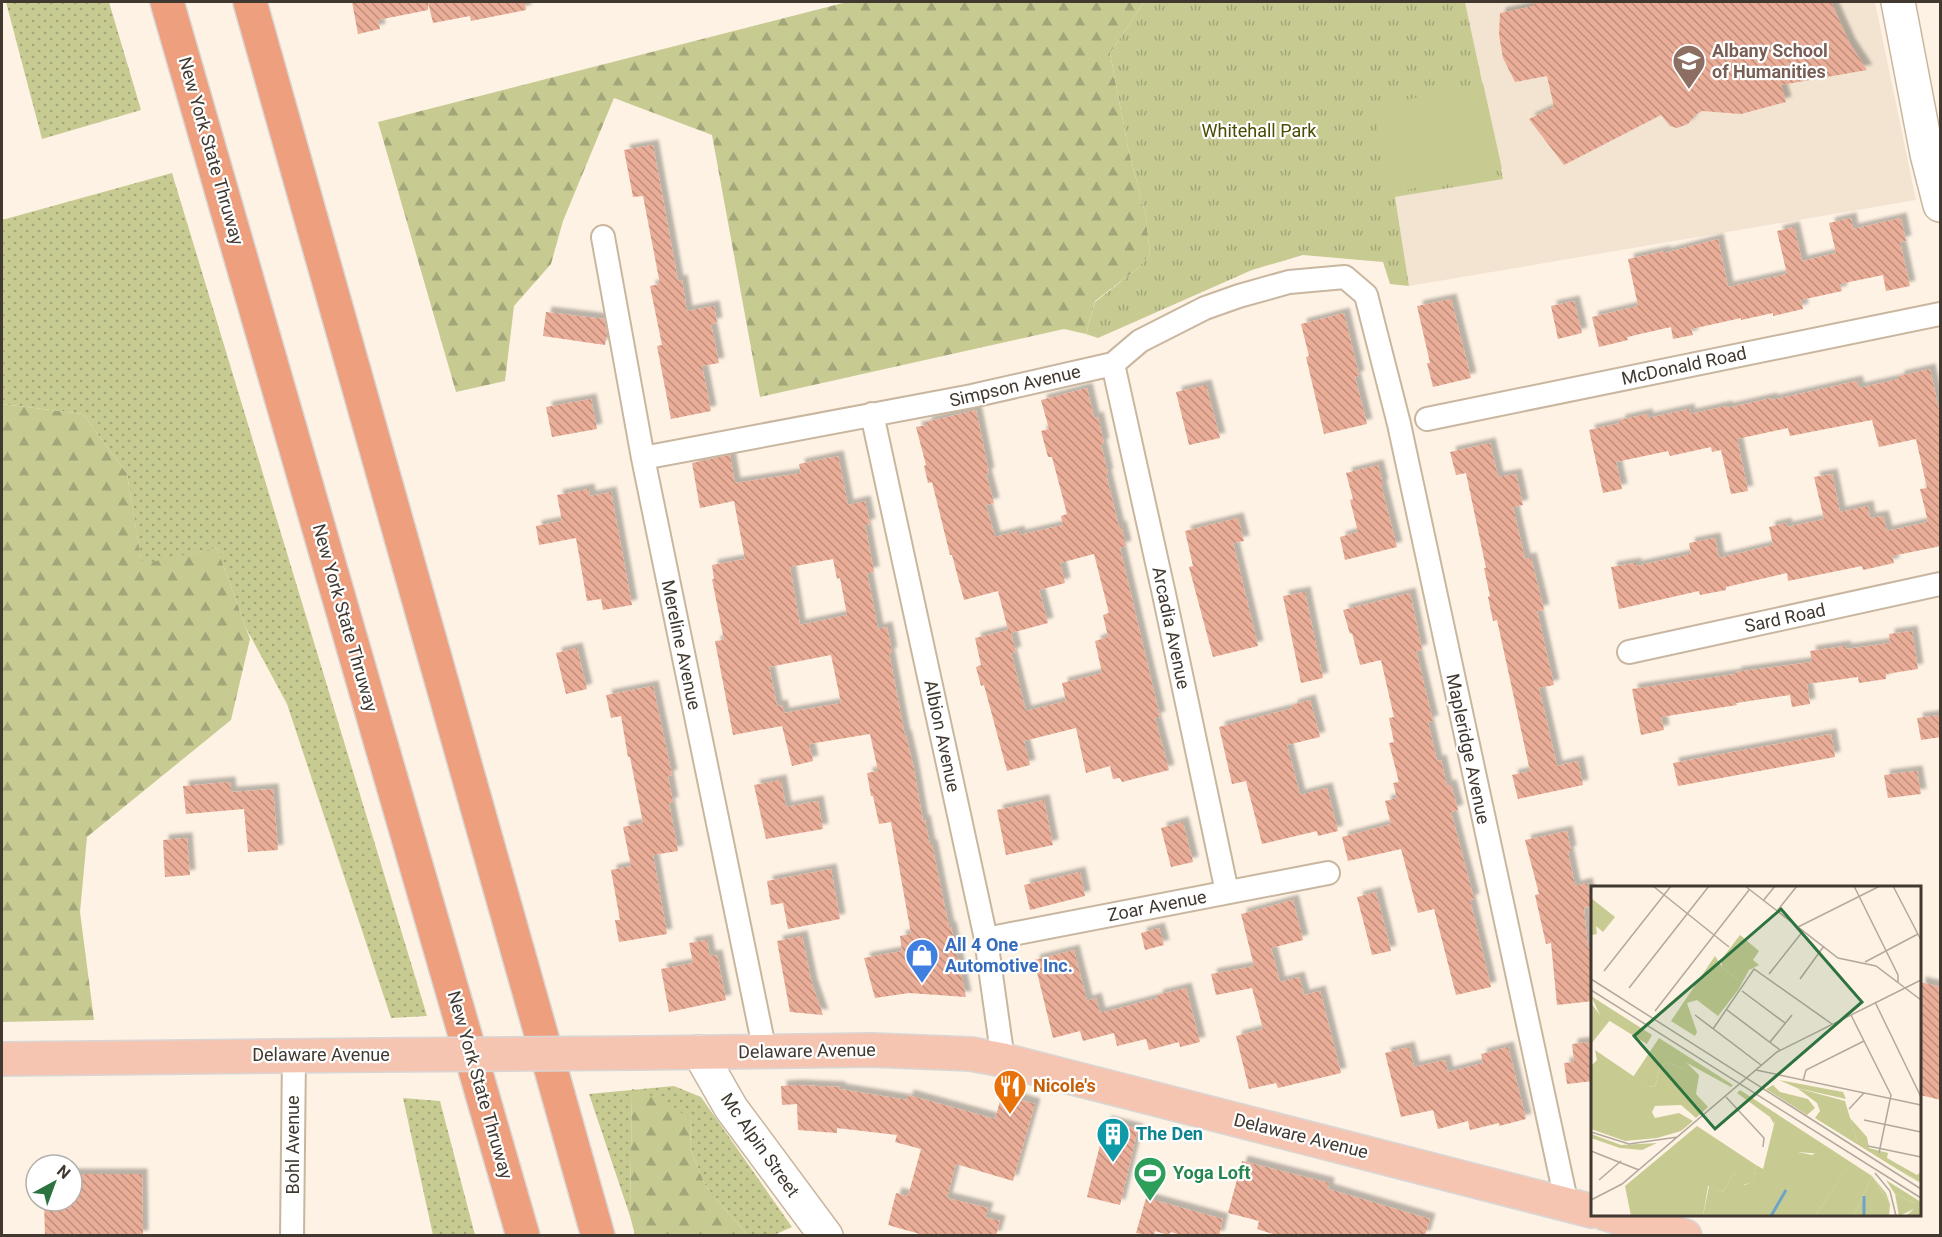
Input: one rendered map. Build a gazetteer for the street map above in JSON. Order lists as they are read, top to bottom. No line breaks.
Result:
{"streets":{"highway":["New York State Thruway"],"main road":["Delaware Avenue"],"street":["McDonald Road","Simpson Avenue","Sard Road","Arcadia Avenue","Mereline Avenue","Albion Avenue","Mapleridge Avenue","Zoar Avenue","Bohl Avenue","Mc Alpin Street"]},"crossings":[["Simpson Avenue","Arcadia Avenue"],["Simpson Avenue","Mereline Avenue"],["Simpson Avenue","Albion Avenue"],["Simpson Avenue","Mapleridge Avenue"],["Arcadia Avenue","Zoar Avenue"],["Mereline Avenue","Delaware Avenue"],["Albion Avenue","Zoar Avenue"],["Albion Avenue","Delaware Avenue"],["Mapleridge Avenue","Delaware Avenue"],["Delaware Avenue","Bohl Avenue"],["Delaware Avenue","Mc Alpin Street"]],"parks":["Whitehall Park"],"places":{"school or university":["Albany School of Humanities"],"shop":["All 4 One Automotive Inc."],"restaurant":["Nicole's"],"building":["The Den"],"sports":["Yoga Loft"]},"north":"top right"}
